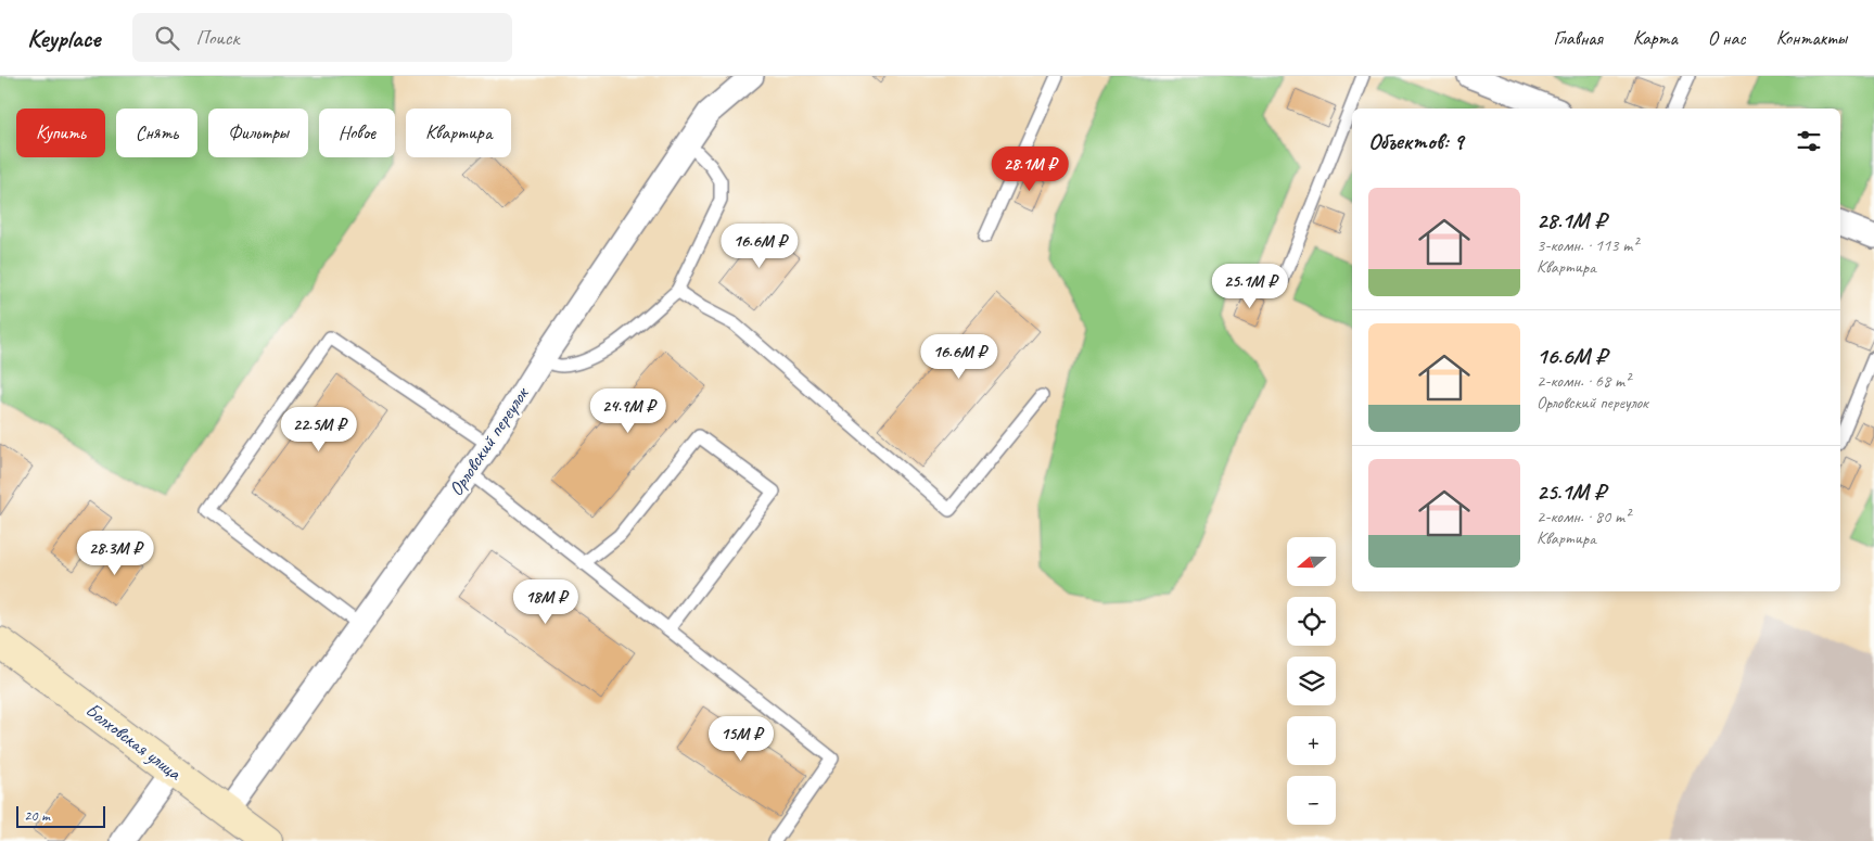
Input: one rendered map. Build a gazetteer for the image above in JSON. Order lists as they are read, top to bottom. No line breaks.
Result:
{"streets":{"main road":["Болховская улица"],"street":["Орловский переулок"]},"crossings":[["Орловский переулок","Болховская улица"]],"scale_bar":"20 m","north":"left","page":{"header":"Keyplace","search":"Поиск","nav":["Главная","Карта","О нас","Контакты"],"chip":["Купить","Снять","Фильтры","Новое","Квартира"],"heading":"Объектов: 9","price":["28.1M ₽","16.6M ₽","25.1M ₽","16.6M ₽","24.9M ₽","22.5M ₽","28.3M ₽","18M ₽","15M ₽"],"list":[{"name":"28.1M ₽","note":"3-комн. · 113 m² · Квартира"},{"name":"16.6M ₽","note":"2-комн. · 68 m² · Орловский переулок"},{"name":"25.1M ₽","note":"2-комн. · 80 m² · Квартира"}],"map_buttons":["+","−"],"scale":"20 m"}}
